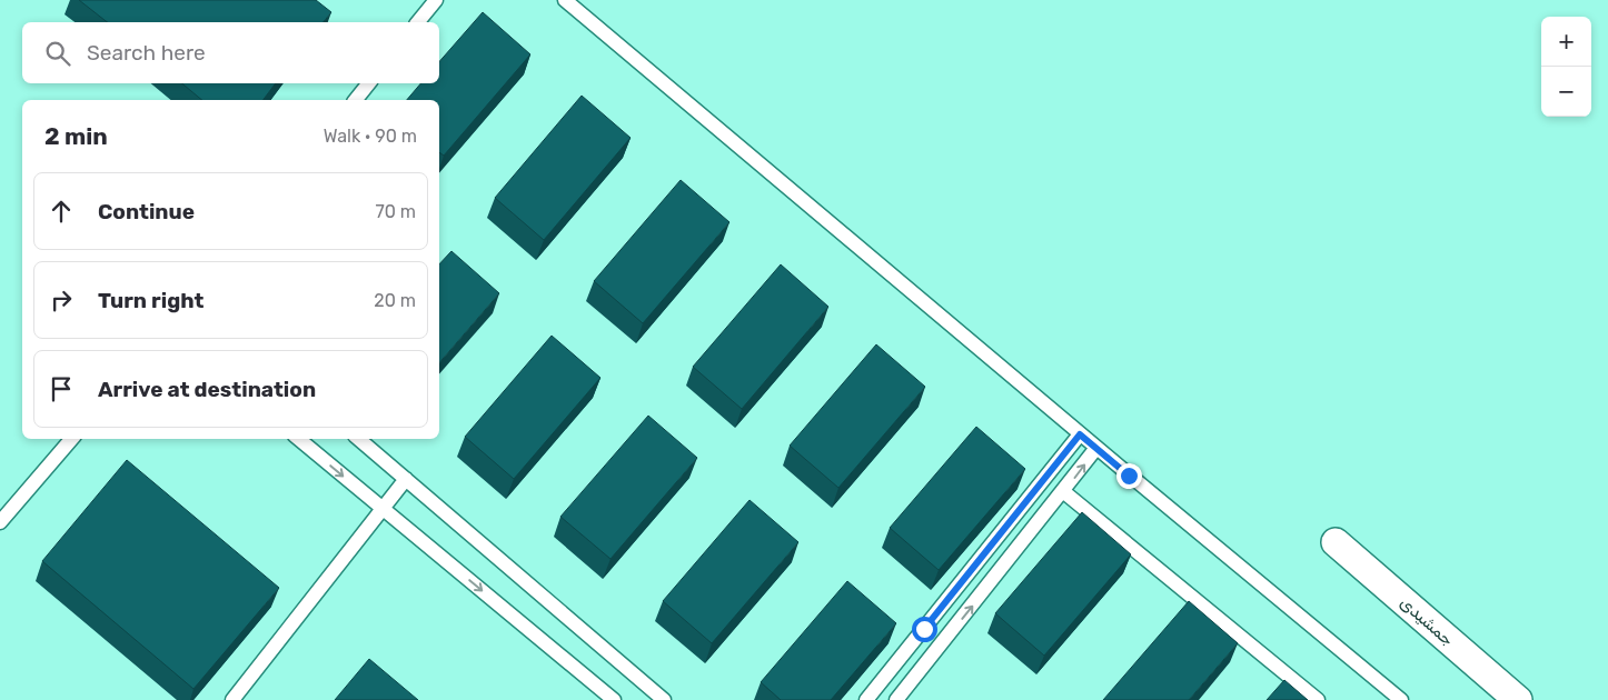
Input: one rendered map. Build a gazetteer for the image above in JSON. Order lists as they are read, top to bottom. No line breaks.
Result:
{"streets":{"street":["جمشیدی"]},"page":{"map_buttons":["+","−"],"search":"Search here","heading":["2 min","Walk · 90 m"],"list":[["Continue","70 m"],["Turn right","20 m"],"Arrive at destination"]}}
